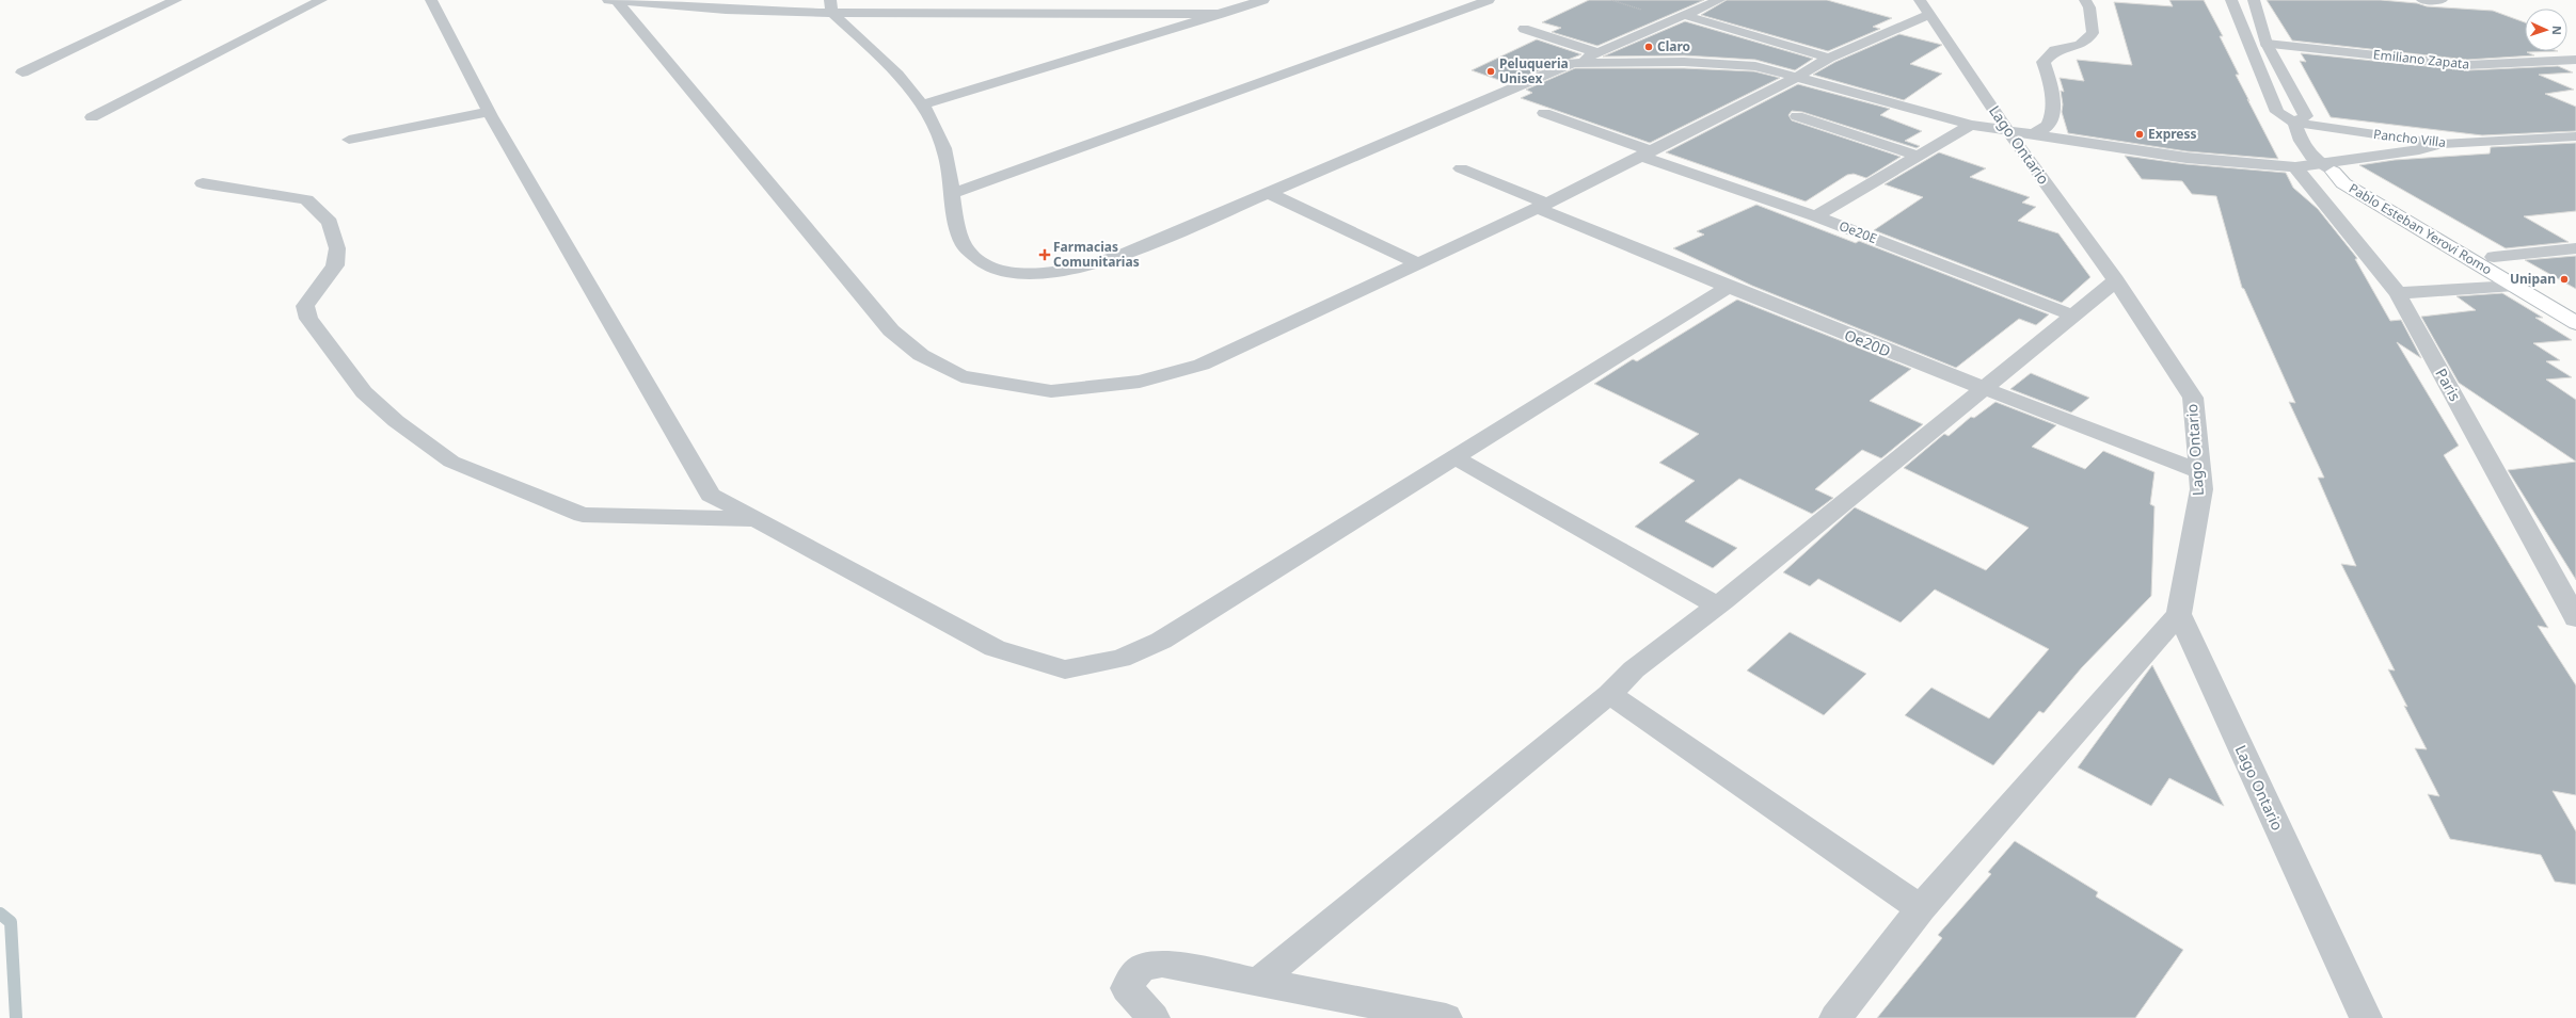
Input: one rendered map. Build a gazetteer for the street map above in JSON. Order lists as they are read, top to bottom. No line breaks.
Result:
{"streets":{"main road":["Pablo Esteban Yerovi Romo"],"street":["Emiliano Zapata","Pancho Villa","Lago Ontario","Oe20E","Oe20D","Paris"]},"crossings":[["Pancho Villa","Pablo Esteban Yerovi Romo"],["Lago Ontario","Oe20D"]],"places":{"other":["Claro","Peluqueria Unisex","Express","Unipan"],"health":["Farmacias Comunitarias"]},"north":"right"}
